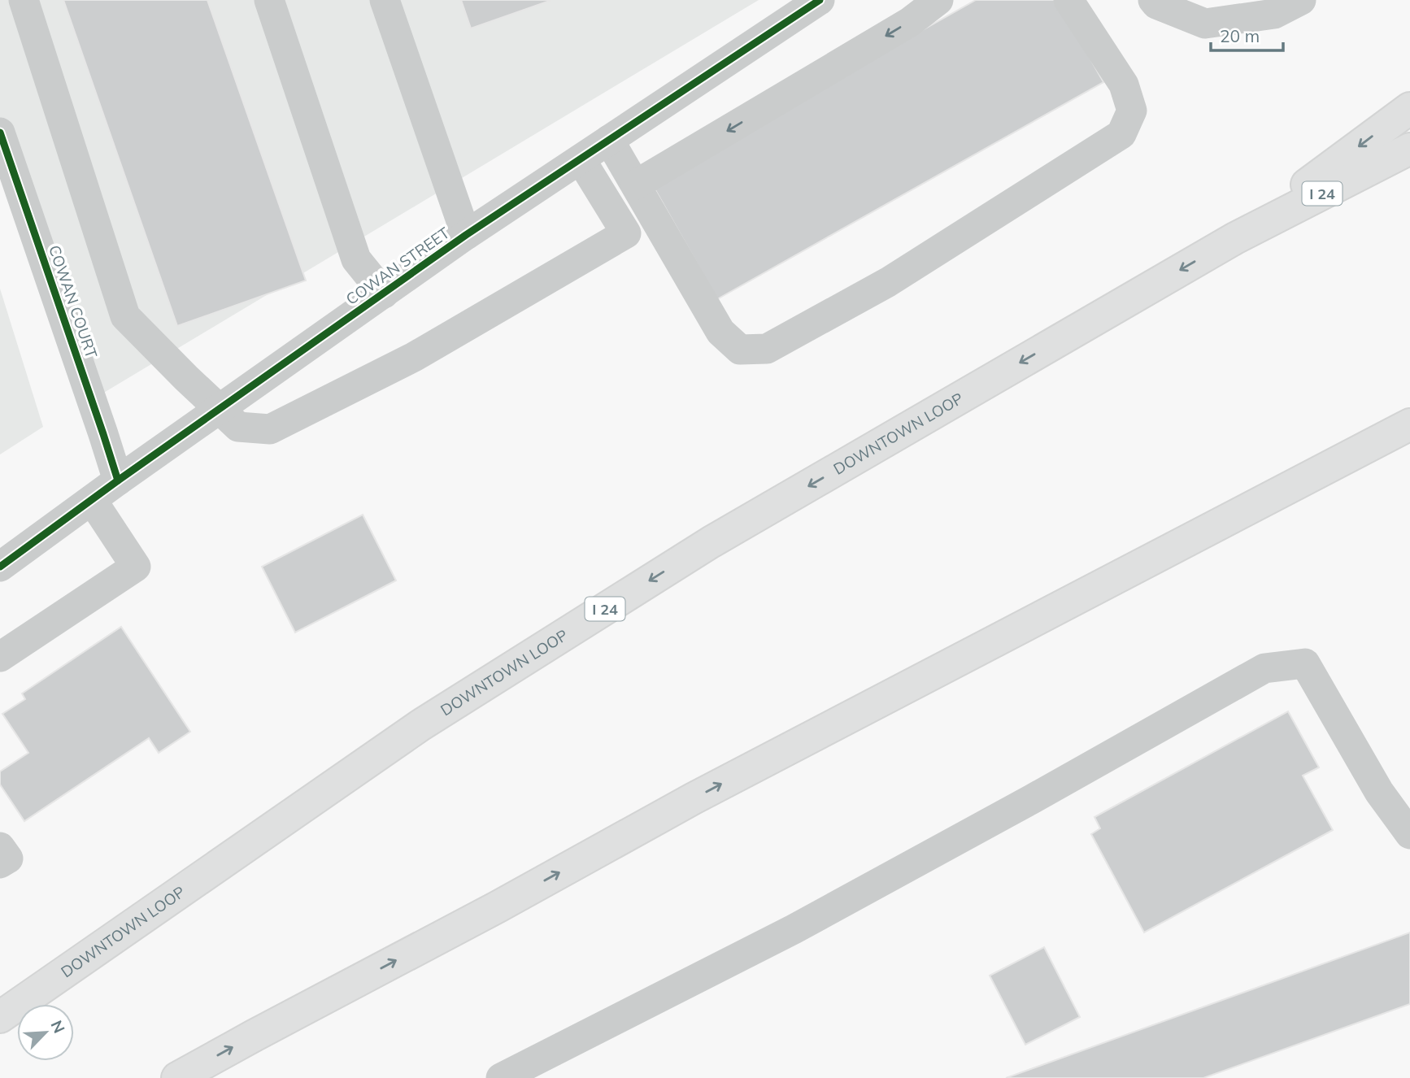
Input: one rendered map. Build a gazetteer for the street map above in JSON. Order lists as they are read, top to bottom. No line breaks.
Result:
{"streets":{"highway":["I 24","DOWNTOWN LOOP"],"street":["COWAN STREET","COWAN COURT"]},"crossings":[["I 24","DOWNTOWN LOOP"],["COWAN STREET","COWAN COURT"]],"scale_bar":"20 m","north":"top right"}
